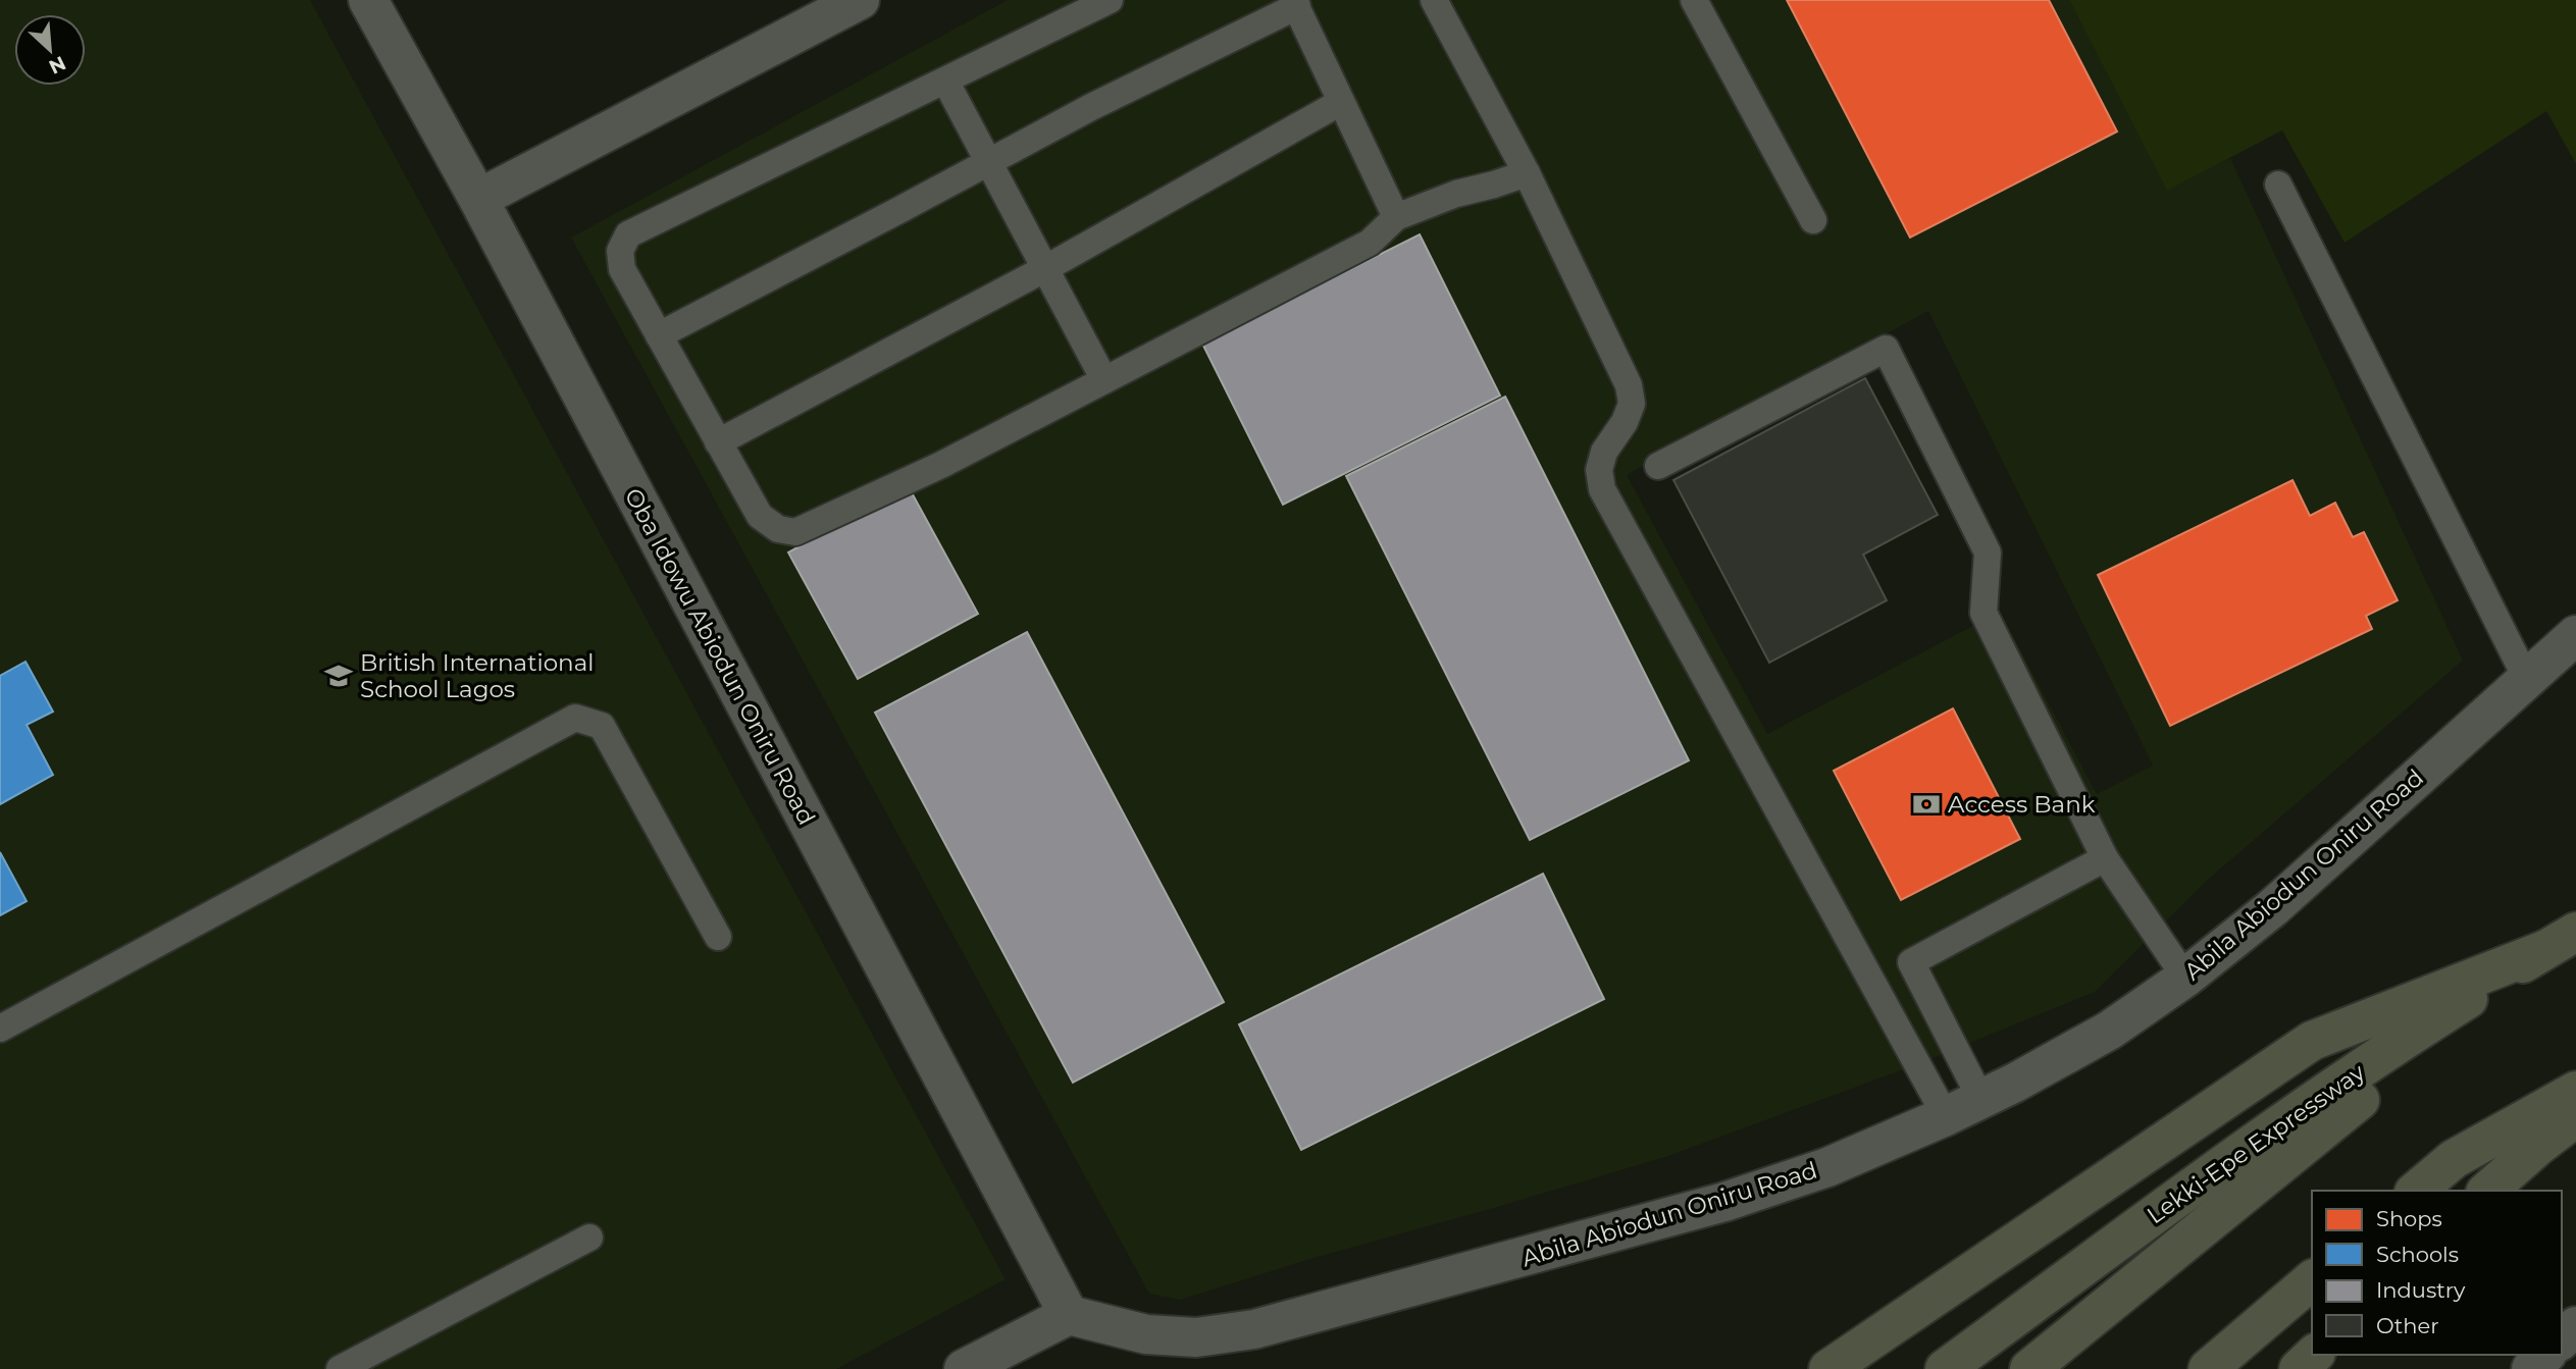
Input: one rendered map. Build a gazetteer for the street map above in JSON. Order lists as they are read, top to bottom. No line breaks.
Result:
{"streets":{"highway":["Lekki-Epe Expressway"],"street":["Oba Idowu Abiodun Oniru Road","Abila Abiodun Oniru Road"]},"crossings":[["Oba Idowu Abiodun Oniru Road","Abila Abiodun Oniru Road"]],"places":{"school or university":["British International School Lagos"],"bank":["Access Bank"]},"legend":["Shops","Schools","Industry","Other"],"north":"bottom right"}
